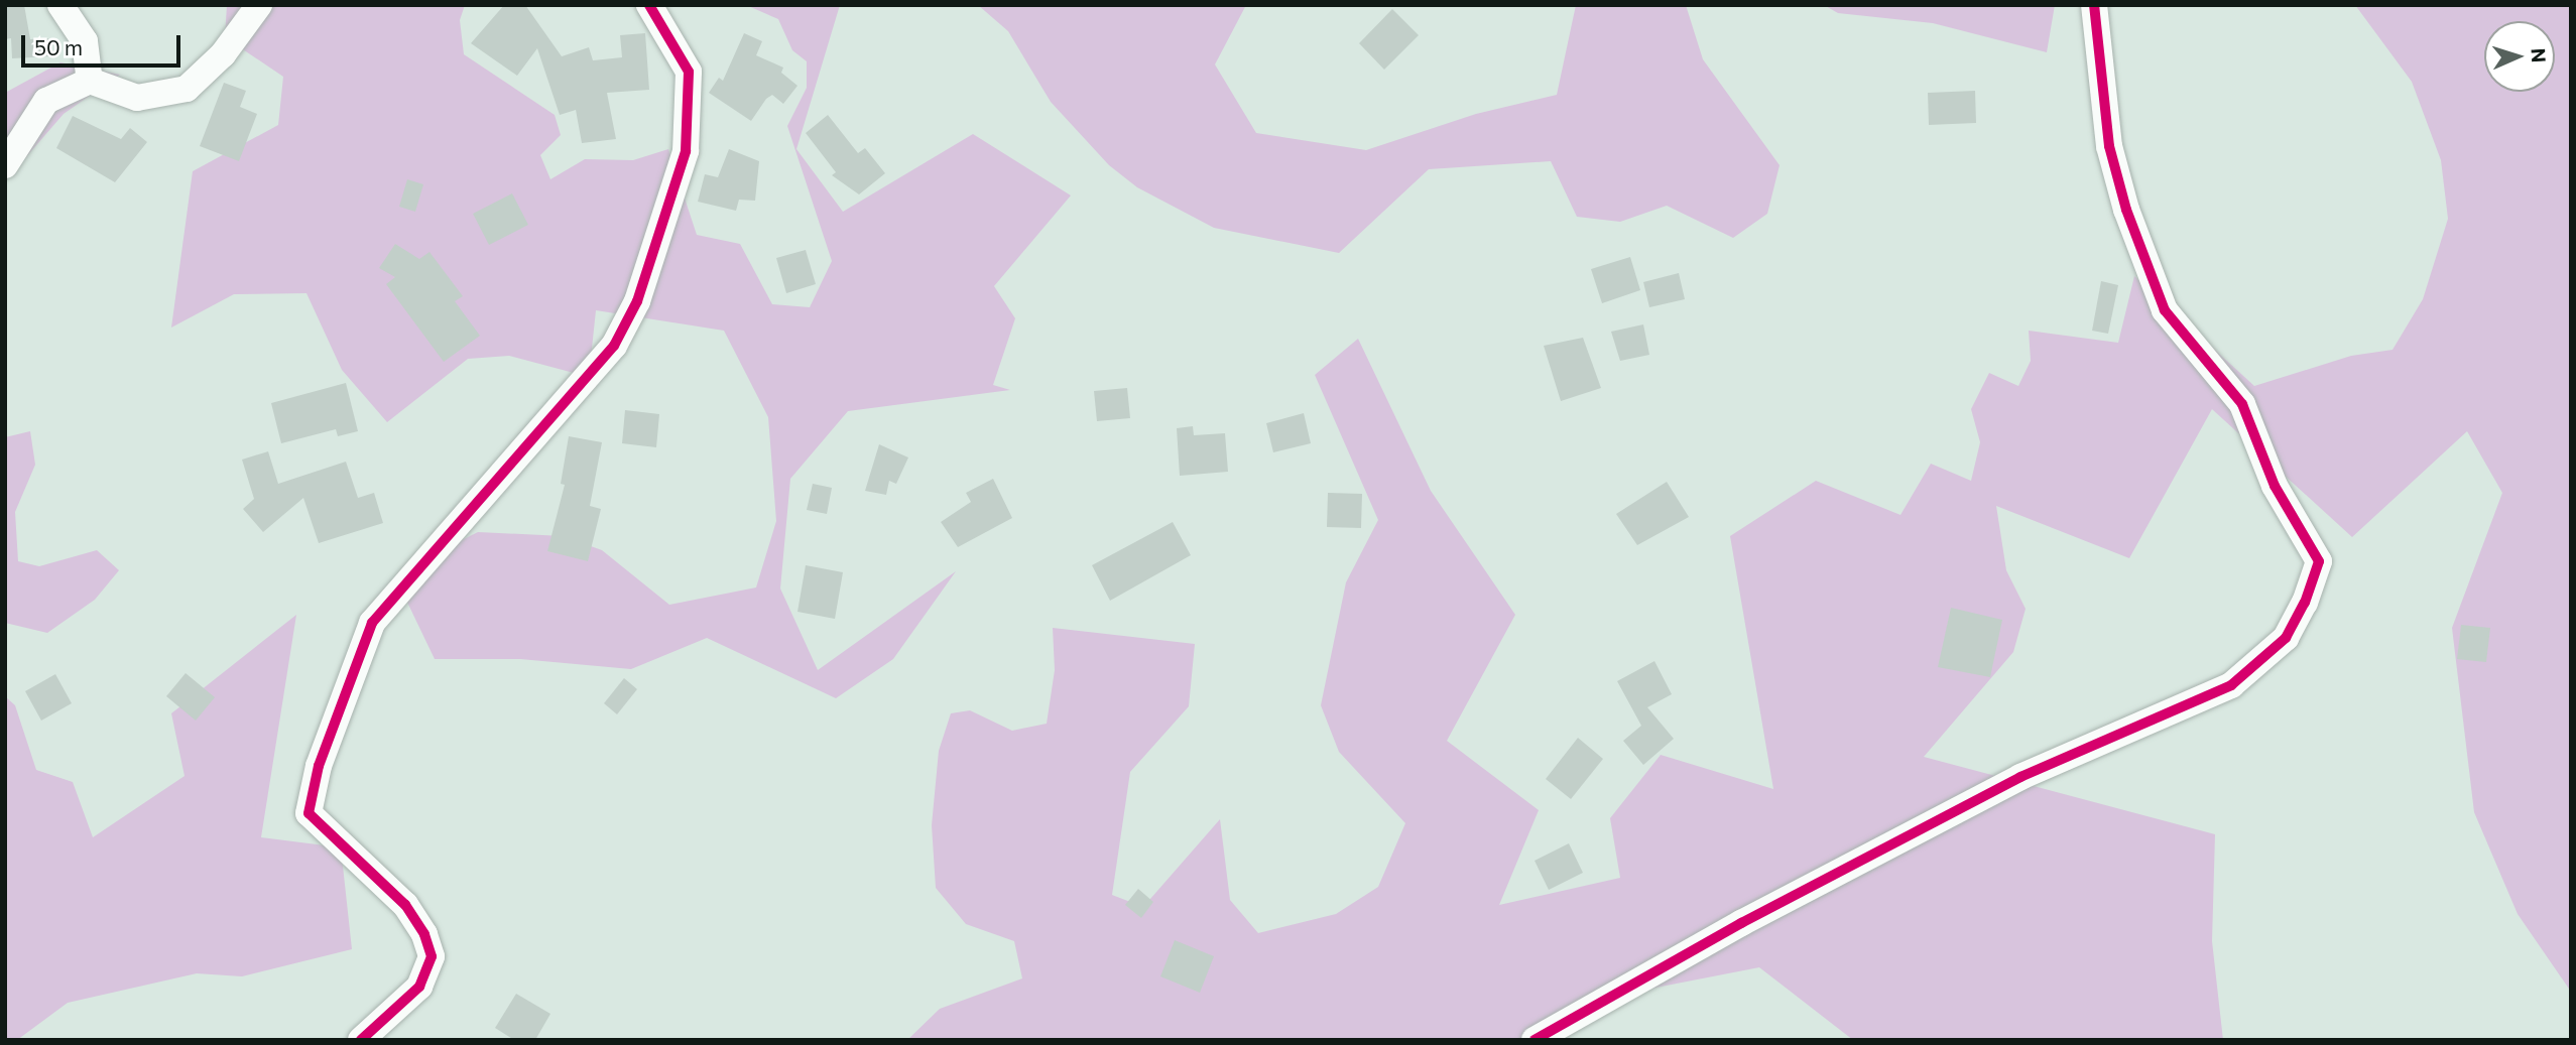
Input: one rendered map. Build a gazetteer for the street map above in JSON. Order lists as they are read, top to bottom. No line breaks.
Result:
{"scale_bar":"50 m","north":"right"}
